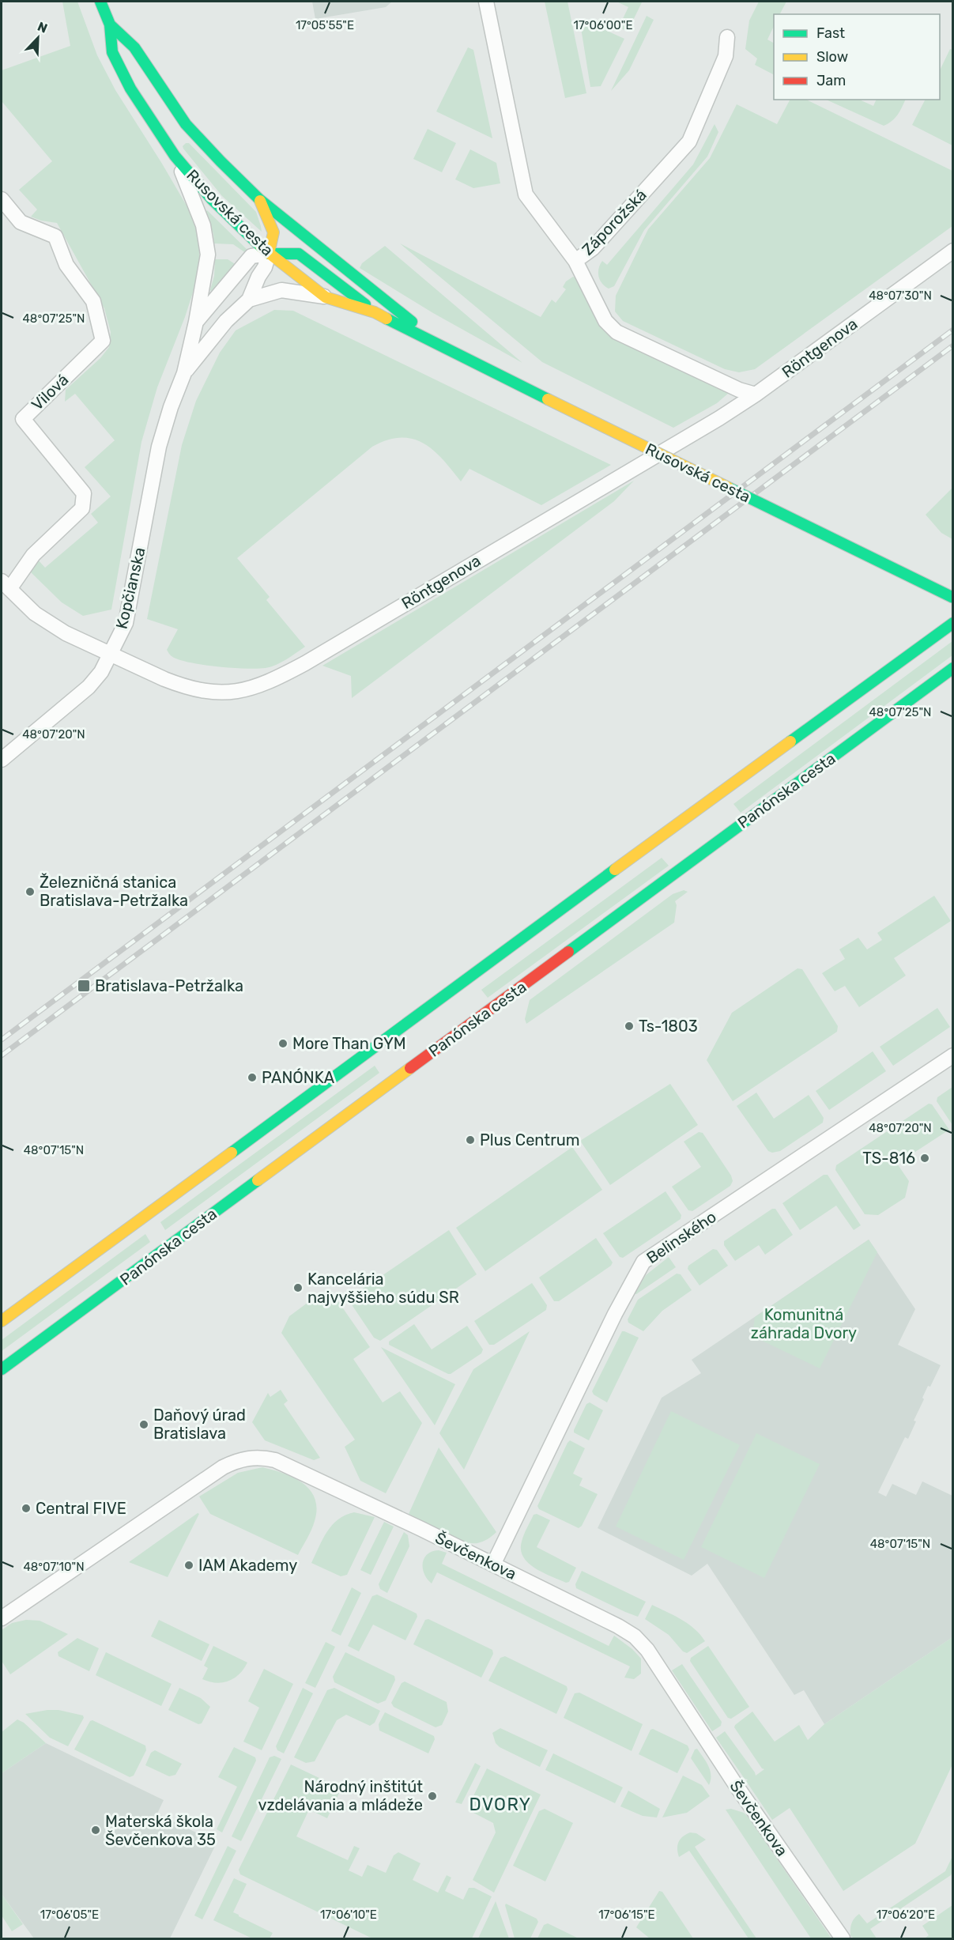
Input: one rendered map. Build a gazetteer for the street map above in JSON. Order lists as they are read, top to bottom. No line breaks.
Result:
{"streets":{"main road":["Rusovská cesta","Panónska cesta"],"street":["Záporožská","Röntgenova","Vilová","Kopčianska","Belinského","Ševčenkova"]},"crossings":[["Rusovská cesta","Kopčianska"],["Röntgenova","Vilová"],["Röntgenova","Kopčianska"],["Belinského","Ševčenkova"]],"districts":["DVORY"],"parks":["Komunitná záhrada Dvory"],"places":{"other":["Železničná stanica Bratislava-Petržalka","Ts-1803","More Than GYM","PANÓNKA","Plus Centrum","TS-816","Kancelária najvyššieho súdu SR","Daňový úrad Bratislava","Central FIVE","IAM Akademy","Národný inštitút vzdelávania a mládeže","Materská škola Ševčenkova 35"],"transit":["Bratislava-Petržalka"]},"legend":["Fast","Slow","Jam"],"north":"top right","coordinates":["17°05'55\"E","17°06'00\"E","48°07'30\"N","48°07'25\"N","48°07'20\"N","48°07'15\"N","48°07'10\"N","17°06'05\"E","17°06'10\"E","17°06'15\"E","17°06'20\"E"]}
